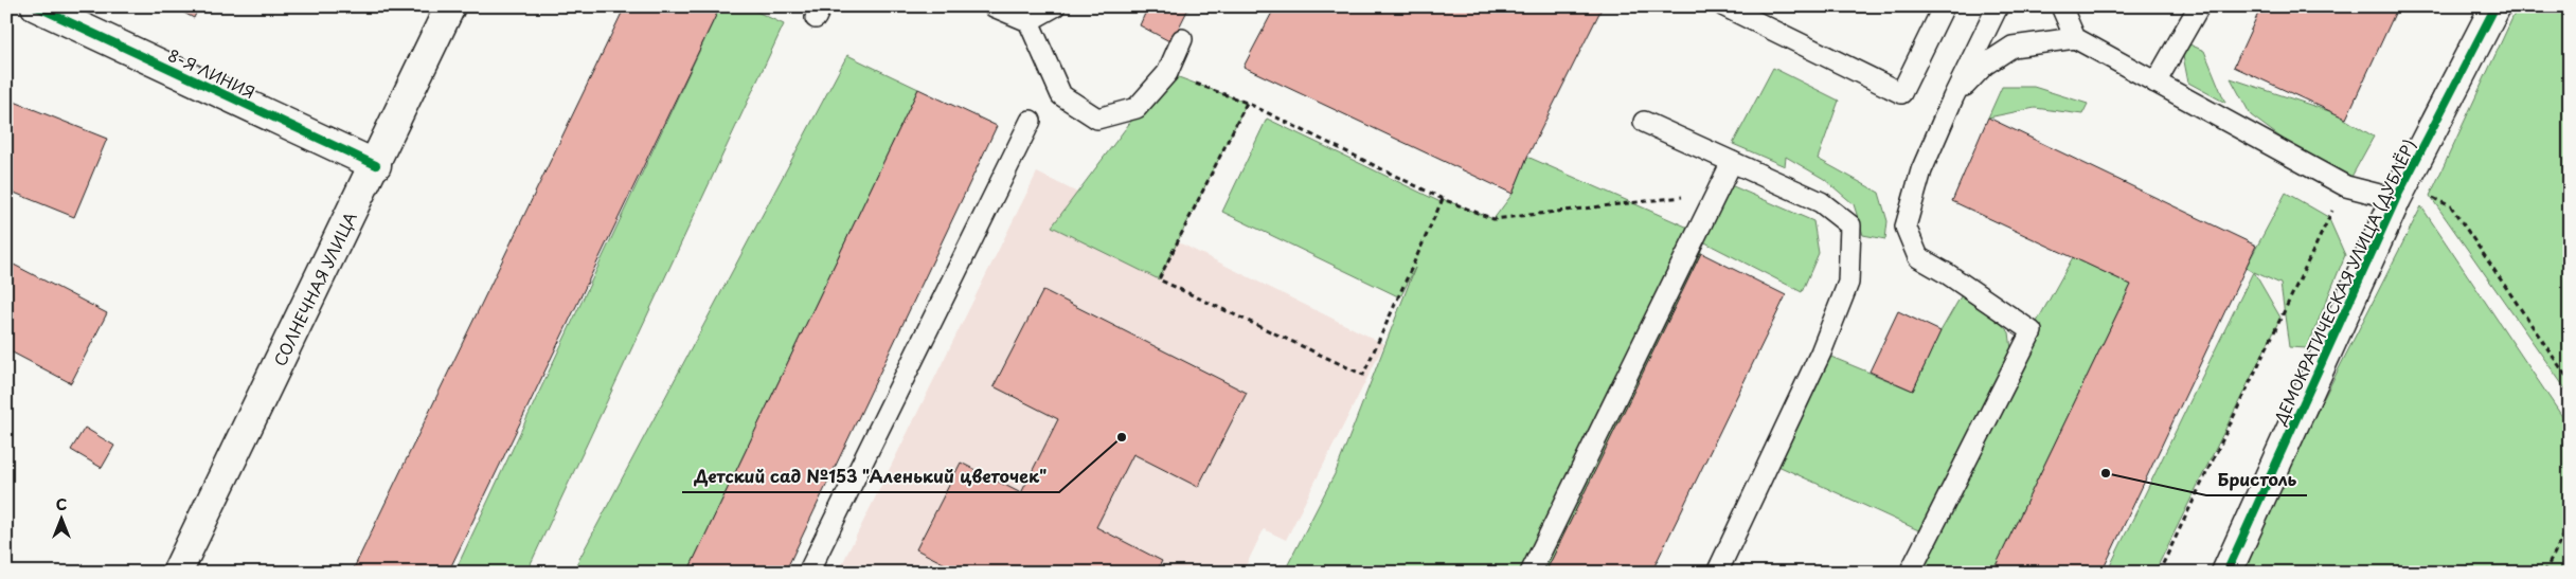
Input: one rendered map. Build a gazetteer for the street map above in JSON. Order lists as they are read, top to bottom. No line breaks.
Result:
{"streets":{"street":["8-Я ЛИНИЯ","ДЕМОКРАТИЧЕСКАЯ УЛИЦА (ДУБЛЁР)","СОЛНЕЧНАЯ УЛИЦА"]},"crossings":[["8-Я ЛИНИЯ","СОЛНЕЧНАЯ УЛИЦА"]],"places":["Детский сад №153 \"Аленький цветочек\"","Бристоль"],"north":"top"}
